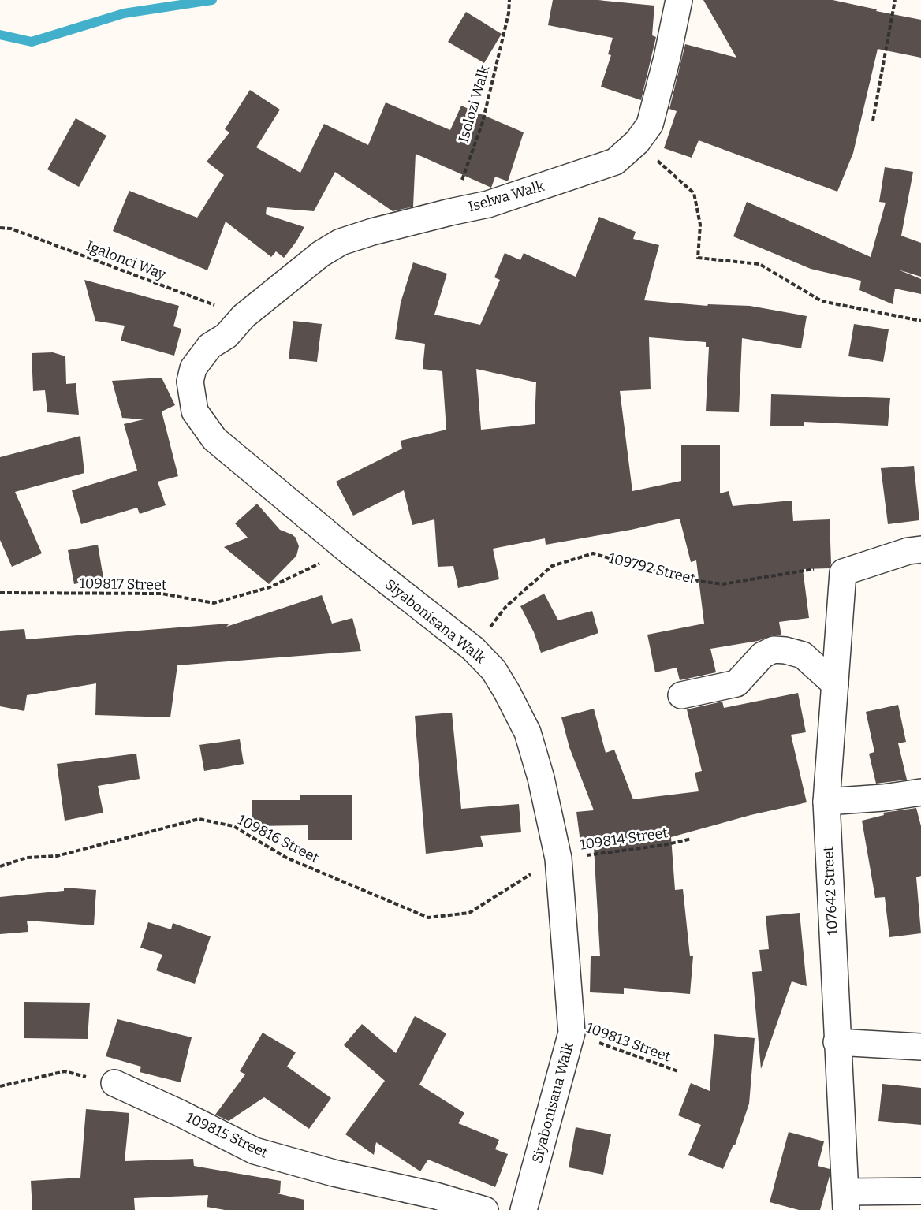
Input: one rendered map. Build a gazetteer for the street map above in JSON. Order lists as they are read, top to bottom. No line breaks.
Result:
{"streets":{"street":["Iselwa Walk","Siyabonisana Walk","107642 Street","109815 Street"],"path":["Isolozi Walk","Igalonci Way","109792 Street","109817 Street","109816 Street","109814 Street","109813 Street"]},"crossings":[["Isolozi Walk","Iselwa Walk"],["Iselwa Walk","Igalonci Way"],["Iselwa Walk","Siyabonisana Walk"],["Igalonci Way","Siyabonisana Walk"],["109792 Street","Siyabonisana Walk"],["109792 Street","107642 Street"],["109817 Street","Siyabonisana Walk"],["Siyabonisana Walk","109816 Street"],["Siyabonisana Walk","109814 Street"],["Siyabonisana Walk","109813 Street"],["109816 Street","109814 Street"]]}
